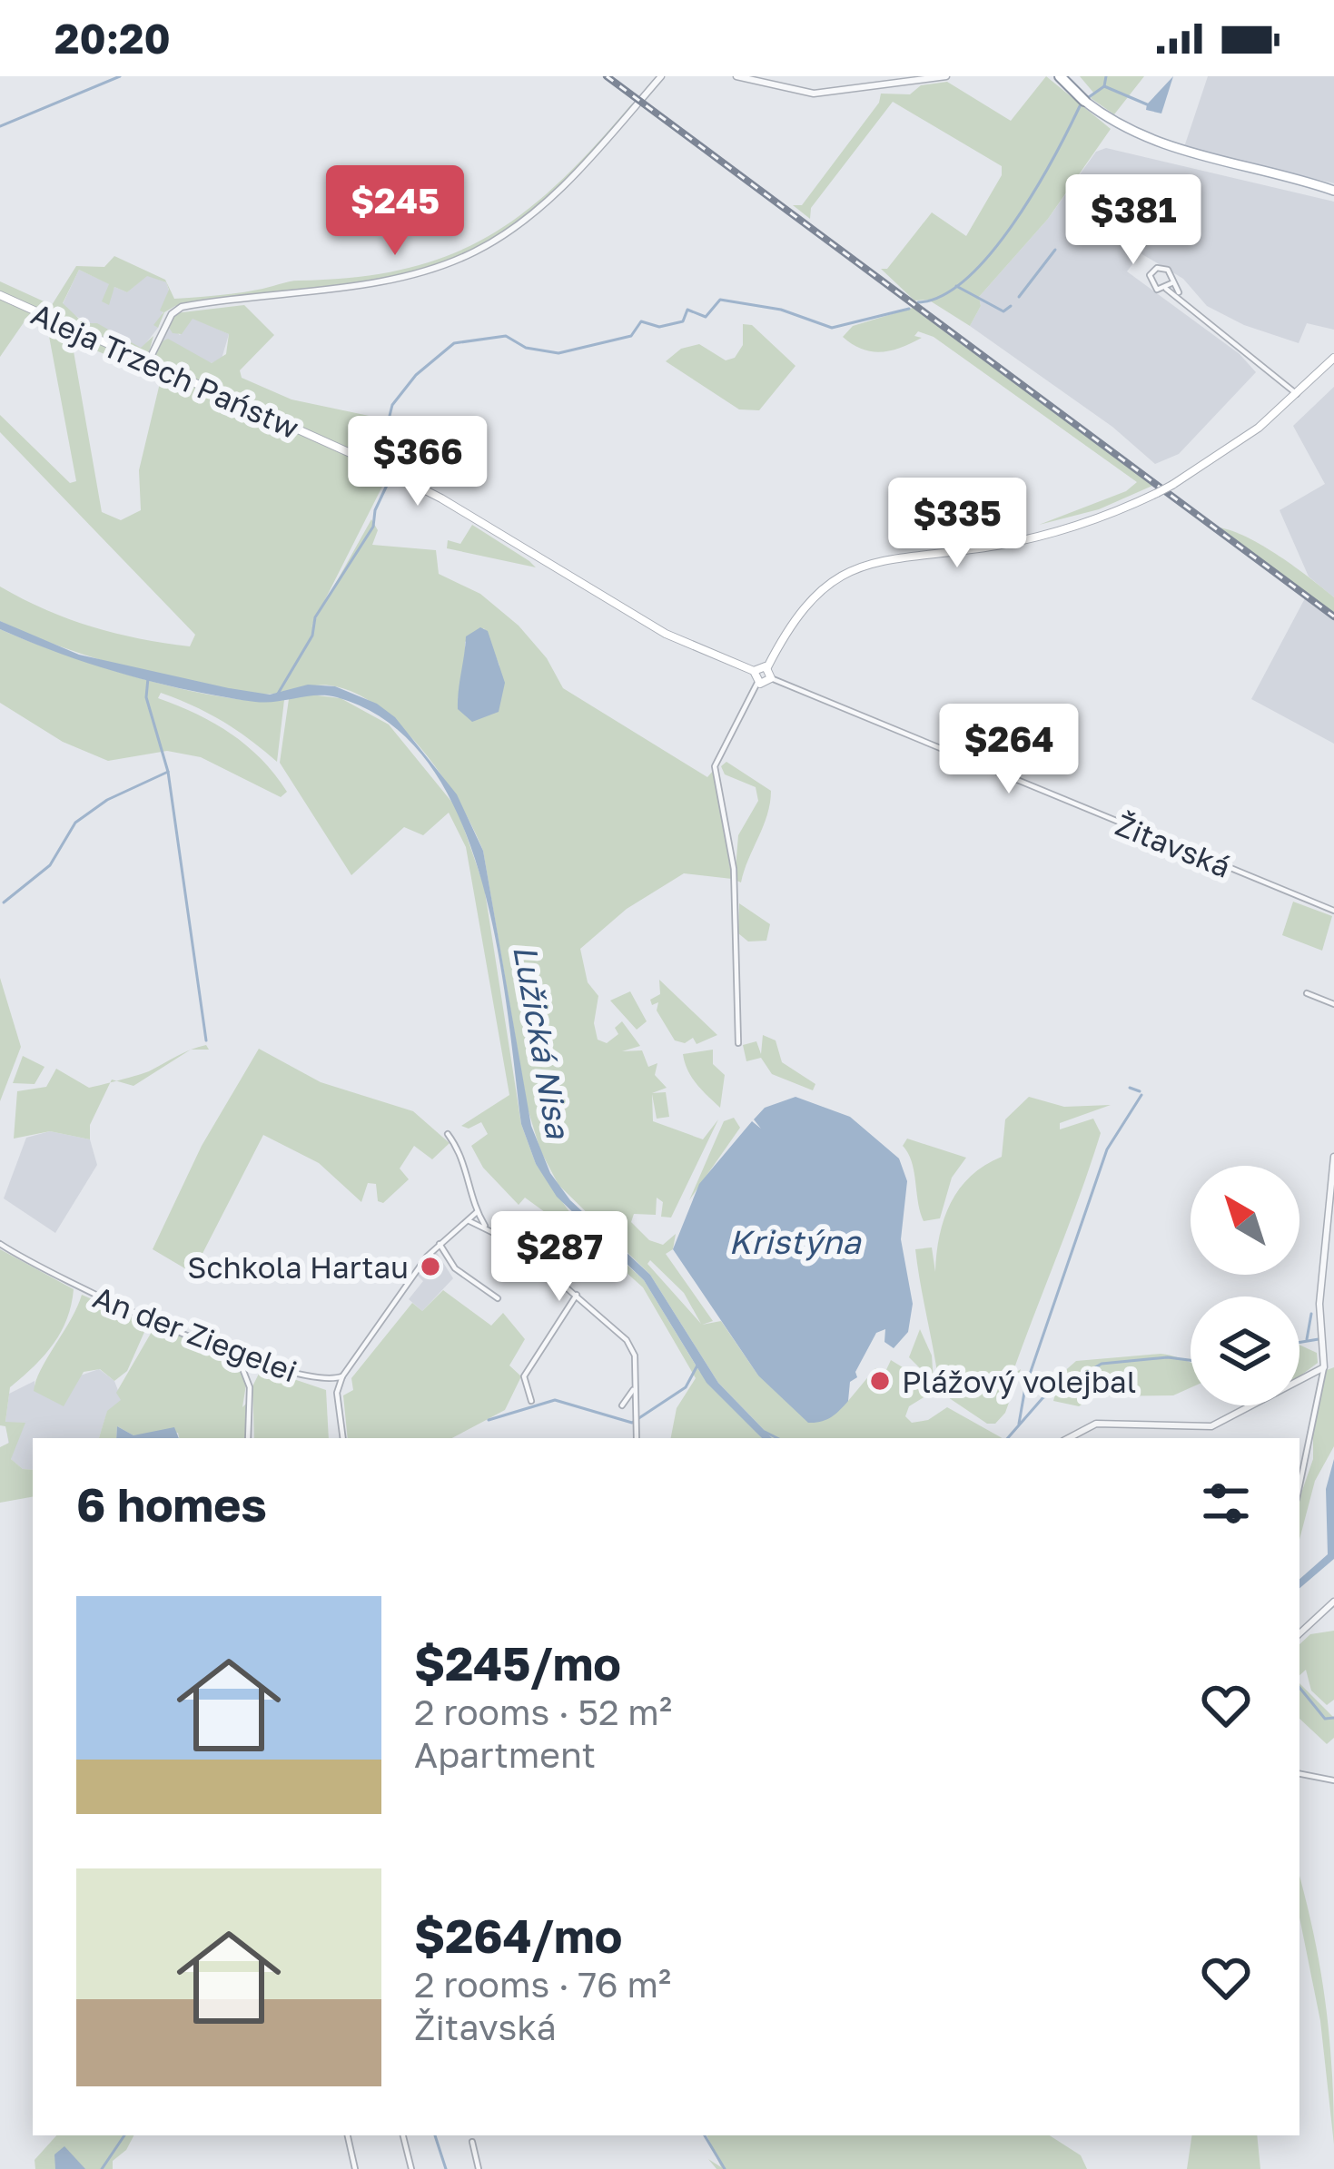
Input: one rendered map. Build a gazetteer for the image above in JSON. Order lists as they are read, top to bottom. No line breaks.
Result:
{"streets":{"main road":["Aleja Trzech Państw"],"street":["Žitavská","An der Ziegelei"]},"water":["Lužická Nisa","Kristýna"],"places":["Schkola Hartau","Plážový volejbal"],"north":"top left","page":{"status":"20:20","price":["$245","$381","$366","$335","$264","$287"],"heading":"6 homes","list":[{"name":"$245/mo","note":"2 rooms · 52 m² · Apartment"},{"name":"$264/mo","note":"2 rooms · 76 m² · Žitavská"}]}}
